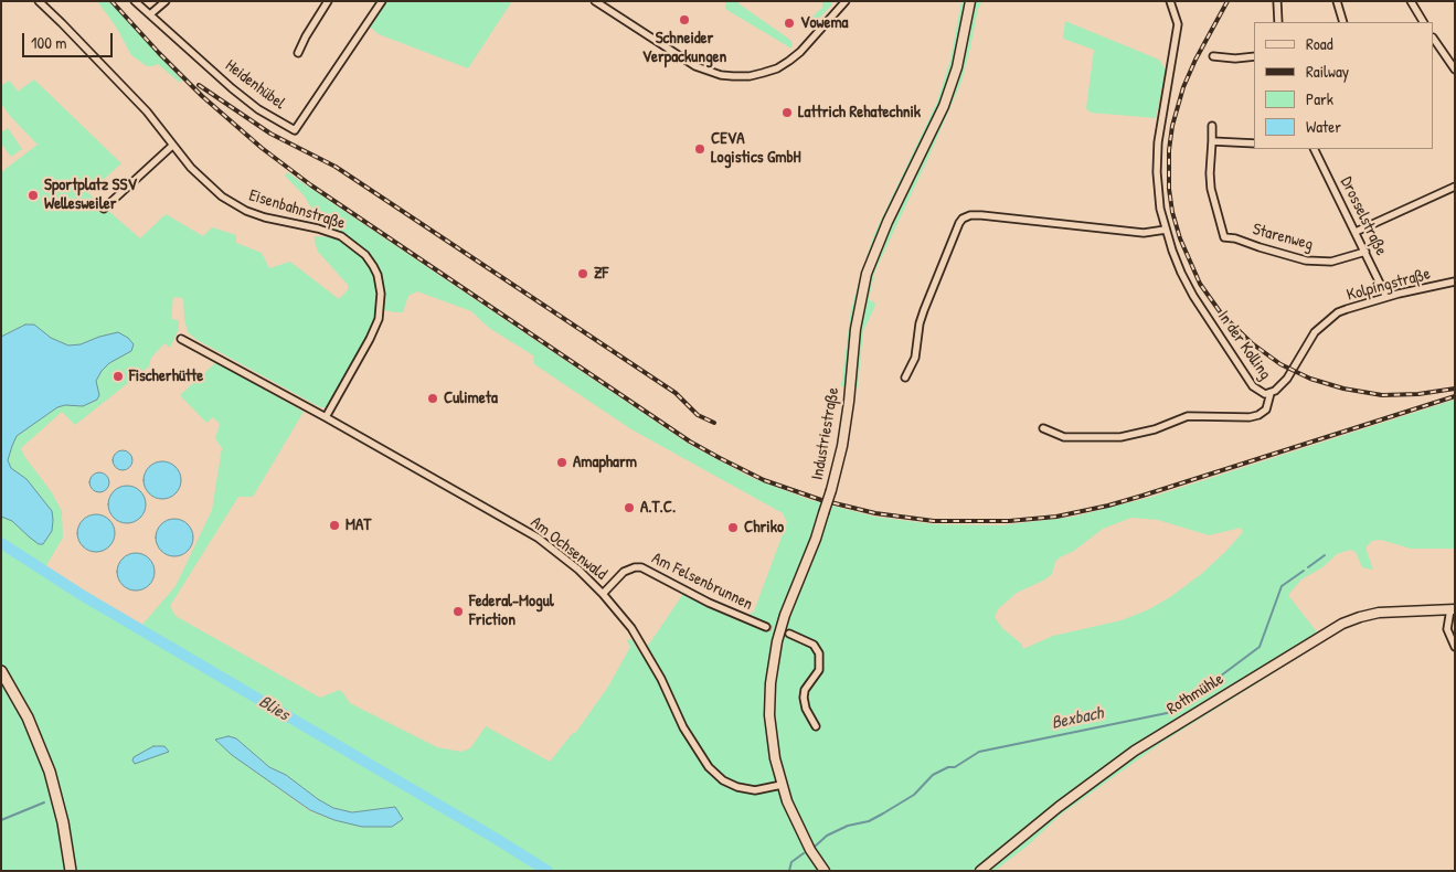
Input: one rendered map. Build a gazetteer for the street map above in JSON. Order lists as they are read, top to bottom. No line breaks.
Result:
{"streets":{"street":["Heidenhübel","Eisenbahnstraße","Drosselstraße","Starenweg","Kolpingstraße","In der Kolling","Industriestraße","Am Ochsenwald","Am Felsenbrunnen","Rothmühle"]},"crossings":[["Eisenbahnstraße","Am Ochsenwald"],["Drosselstraße","Starenweg"],["Drosselstraße","Kolpingstraße"],["Kolpingstraße","In der Kolling"],["Industriestraße","Am Ochsenwald"],["Am Ochsenwald","Am Felsenbrunnen"]],"water":["Blies","Bexbach"],"places":["Schneider Verpackungen","Vowema","Lattrich Rehatechnik","CEVA Logistics GmbH","Sportplatz SSV Wellesweiler","ZF","Fischerhütte","Culimeta","Amapharm","A.T.C.","MAT","Chriko","Federal-Mogul Friction"],"legend":["Road","Railway","Park","Water"],"scale_bar":"100 m"}
